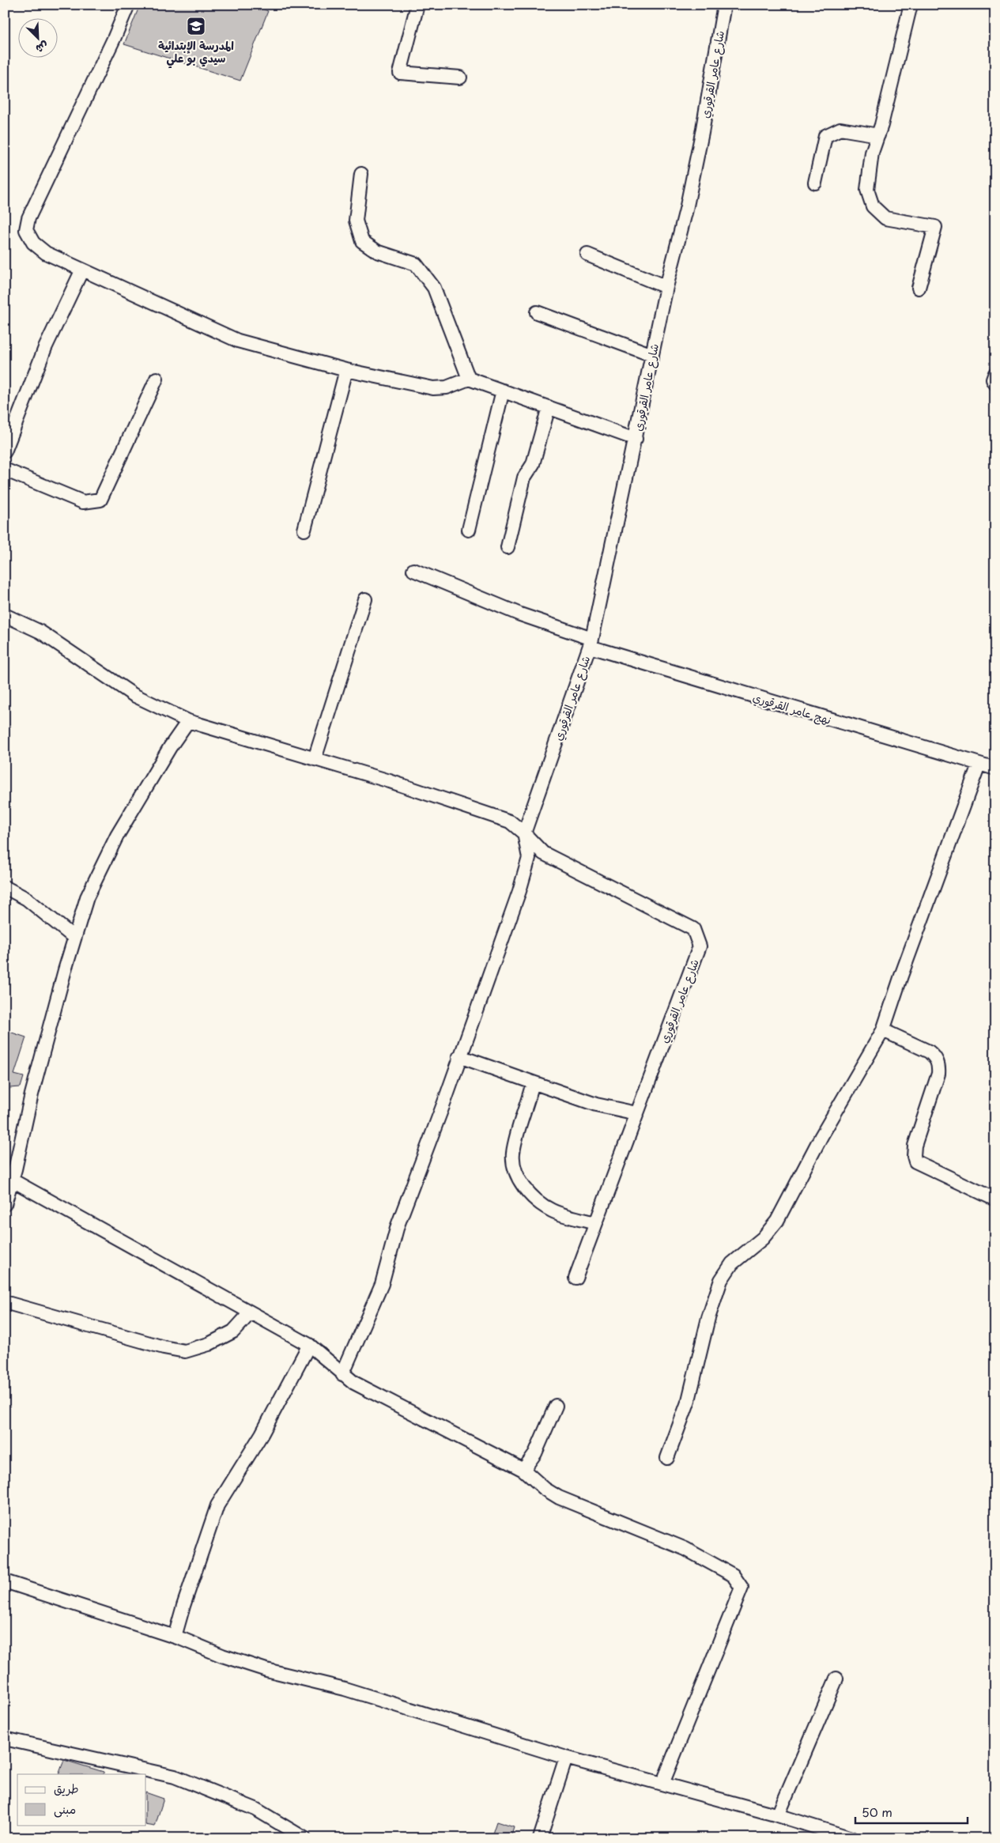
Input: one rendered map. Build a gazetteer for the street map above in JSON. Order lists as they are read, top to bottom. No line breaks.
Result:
{"streets":{"street":["شارع عامر القرقوري","نهج عامر القرقوري"]},"crossings":[["شارع عامر القرقوري","نهج عامر القرقوري"]],"places":{"school or university":["المدرسة الإبتدائية سيدي بو علي"]},"legend":["طريق","مبنى"],"scale_bar":"50 m","north":"bottom right"}
